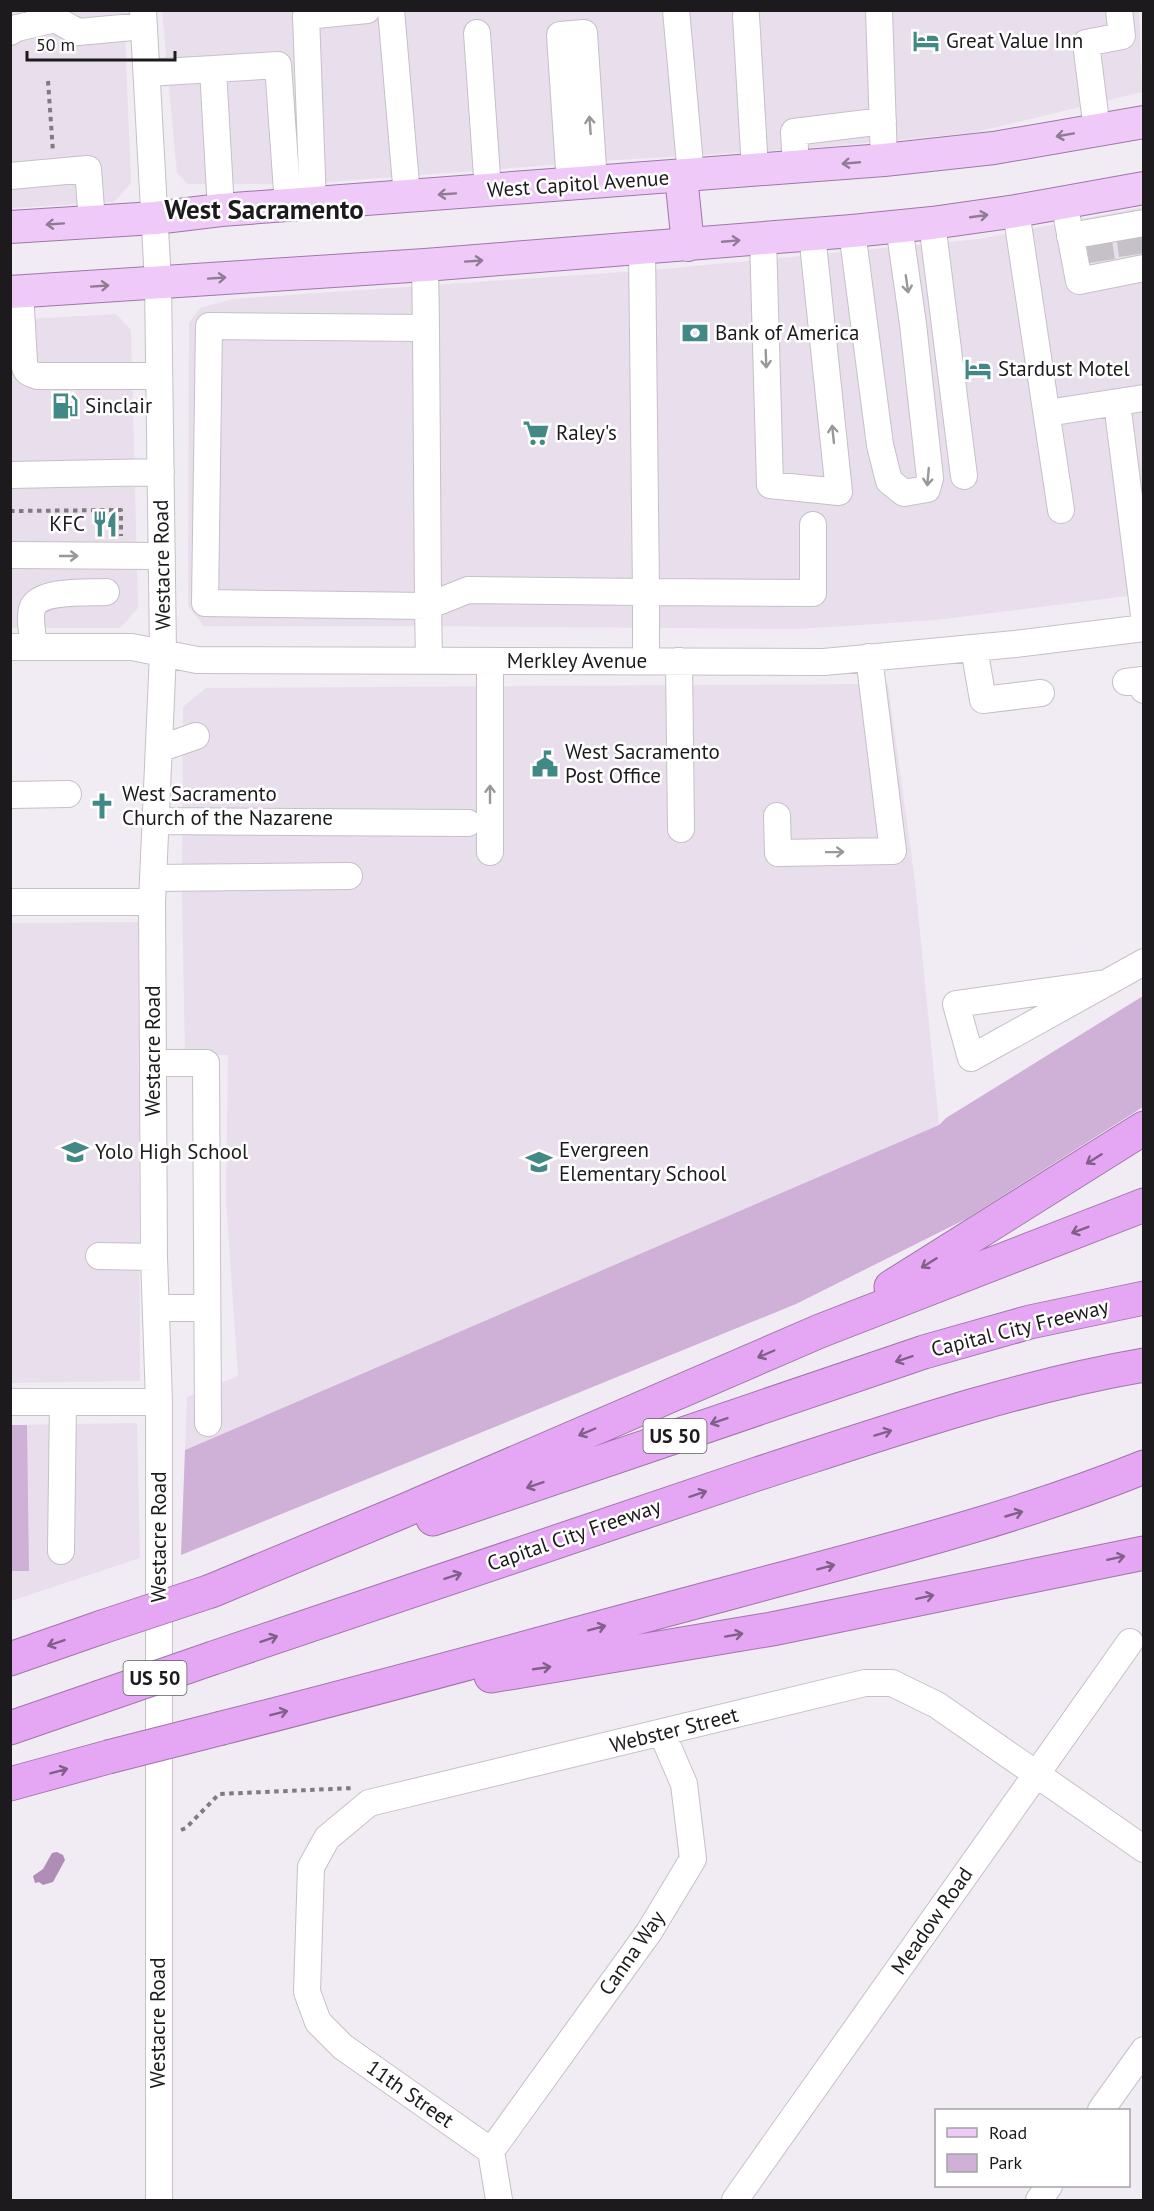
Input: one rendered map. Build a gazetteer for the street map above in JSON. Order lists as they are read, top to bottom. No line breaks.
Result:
{"streets":{"highway":["Capital City Freeway","US 50"],"main road":["West Capitol Avenue"],"street":["Westacre Road","Merkley Avenue","Webster Street","Meadow Road","Canna Way","11th Street"]},"crossings":[["West Capitol Avenue","Westacre Road"],["Westacre Road","Merkley Avenue"],["Webster Street","Meadow Road"],["Webster Street","Canna Way"],["Webster Street","11th Street"],["Canna Way","11th Street"]],"districts":["West Sacramento"],"places":{"hotel":["Great Value Inn","Stardust Motel"],"bank":["Bank of America"],"fuel station":["Sinclair"],"supermarket":["Raley's"],"restaurant":["KFC"],"public building":["West Sacramento Post Office"],"church":["West Sacramento Church of the Nazarene"],"school or university":["Yolo High School","Evergreen Elementary School"]},"legend":["Road","Park"],"scale_bar":"50 m"}
